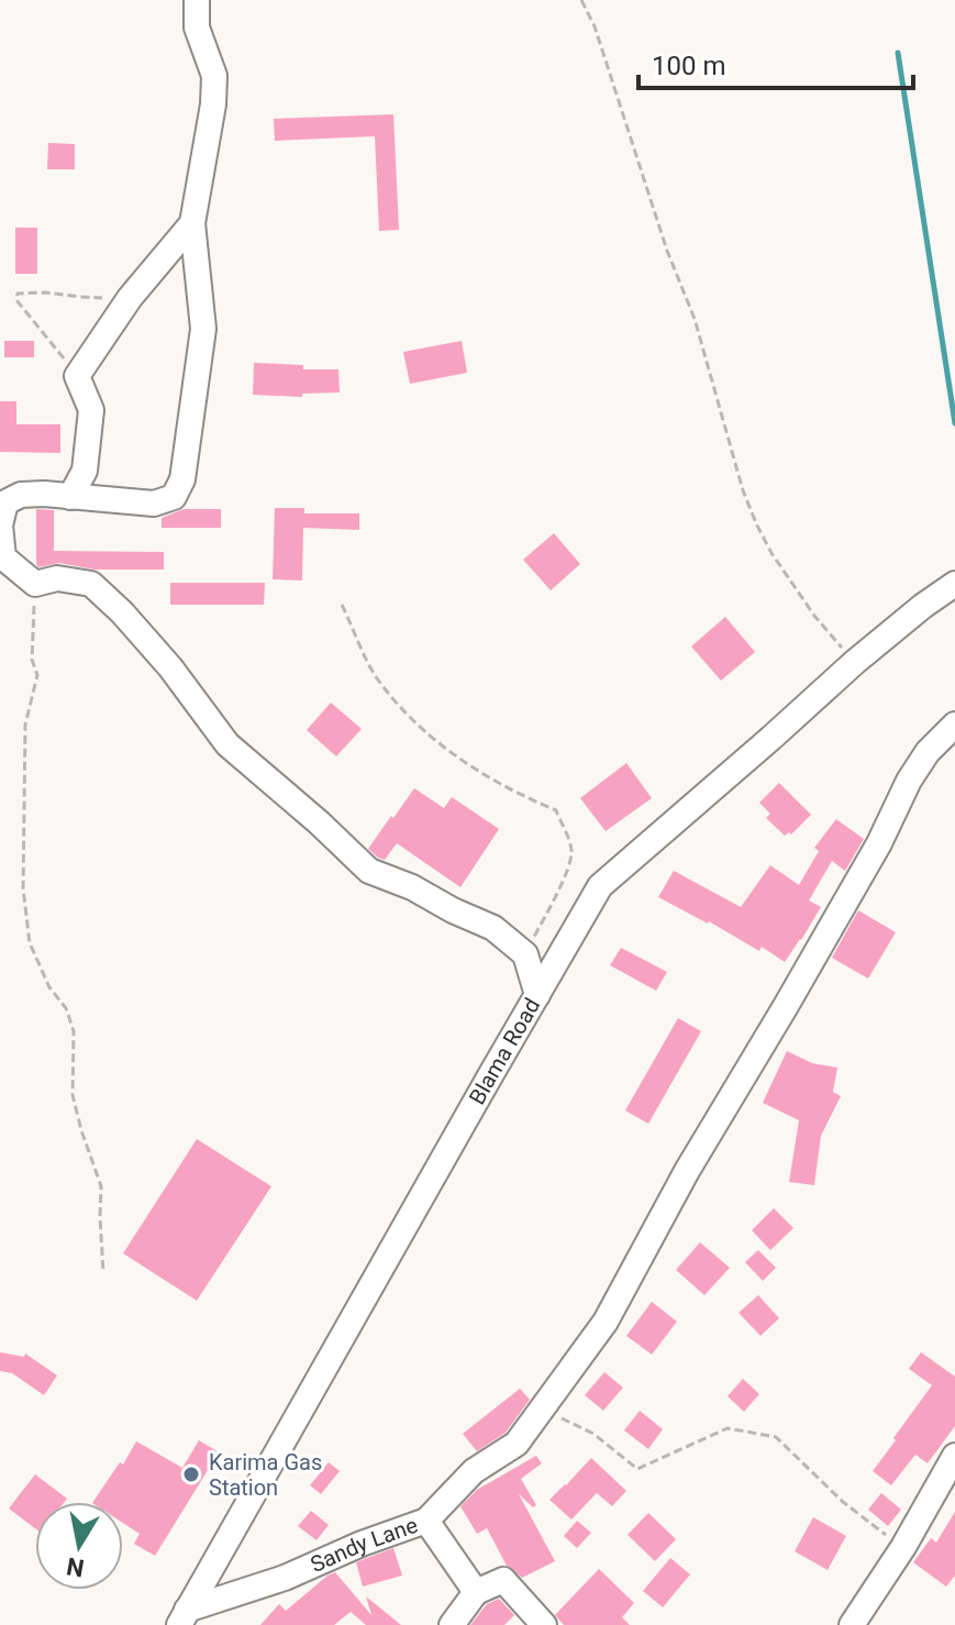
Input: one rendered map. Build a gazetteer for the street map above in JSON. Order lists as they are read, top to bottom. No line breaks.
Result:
{"streets":{"street":["Blama Road","Sandy Lane"]},"crossings":[["Blama Road","Sandy Lane"]],"places":["Karima Gas Station"],"scale_bar":"100 m","north":"bottom"}
